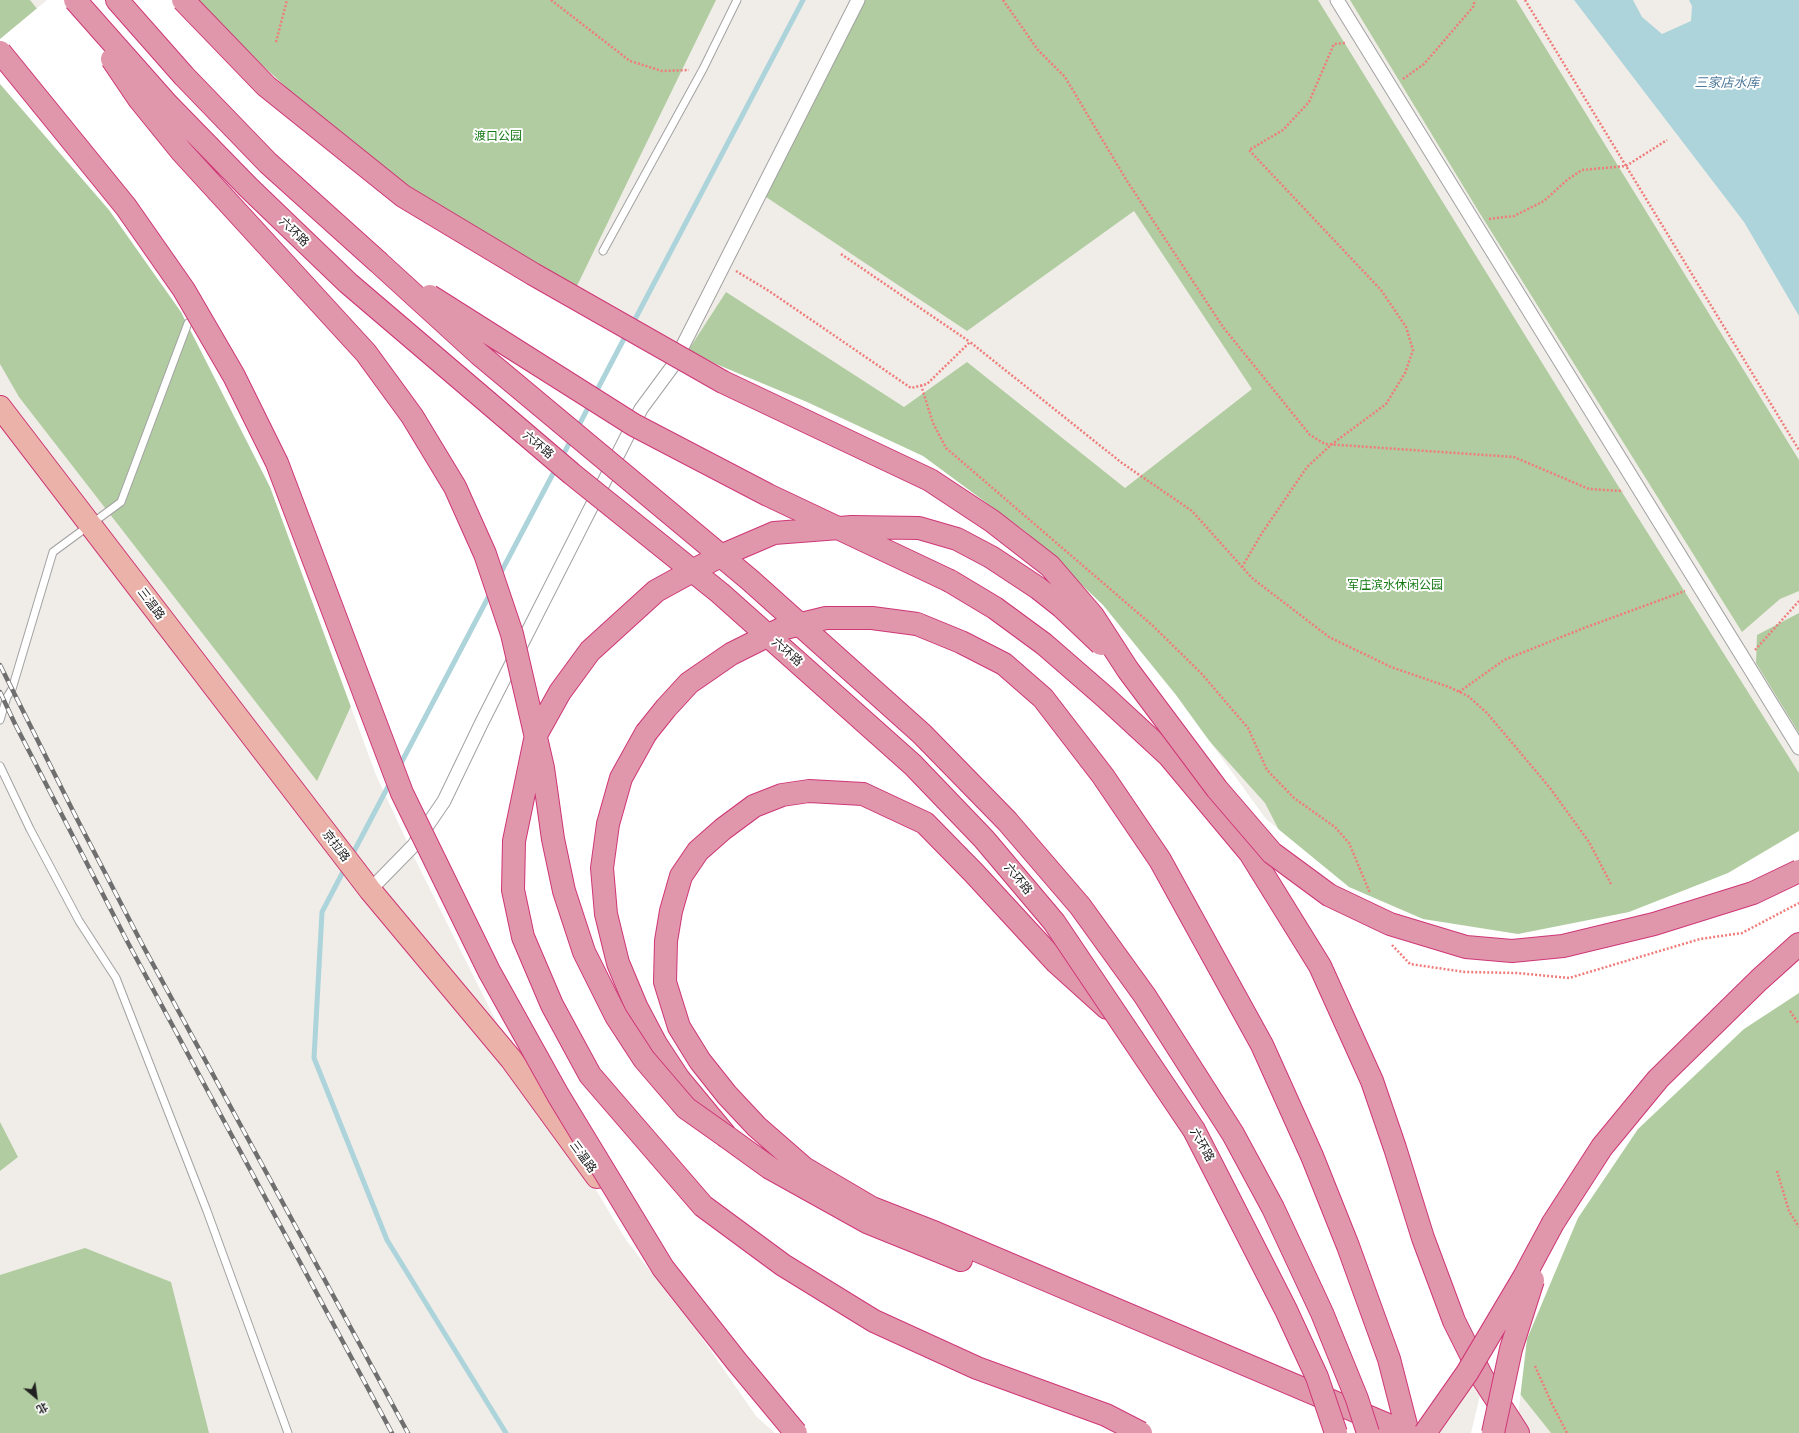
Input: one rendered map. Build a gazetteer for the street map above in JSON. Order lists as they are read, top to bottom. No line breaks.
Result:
{"streets":{"highway":["六环路","三温路","京拉路"]},"crossings":[["三温路","京拉路"]],"water":["三家店水库"],"parks":["渡口公园","军庄滨水休闲公园"],"north":"bottom right"}
